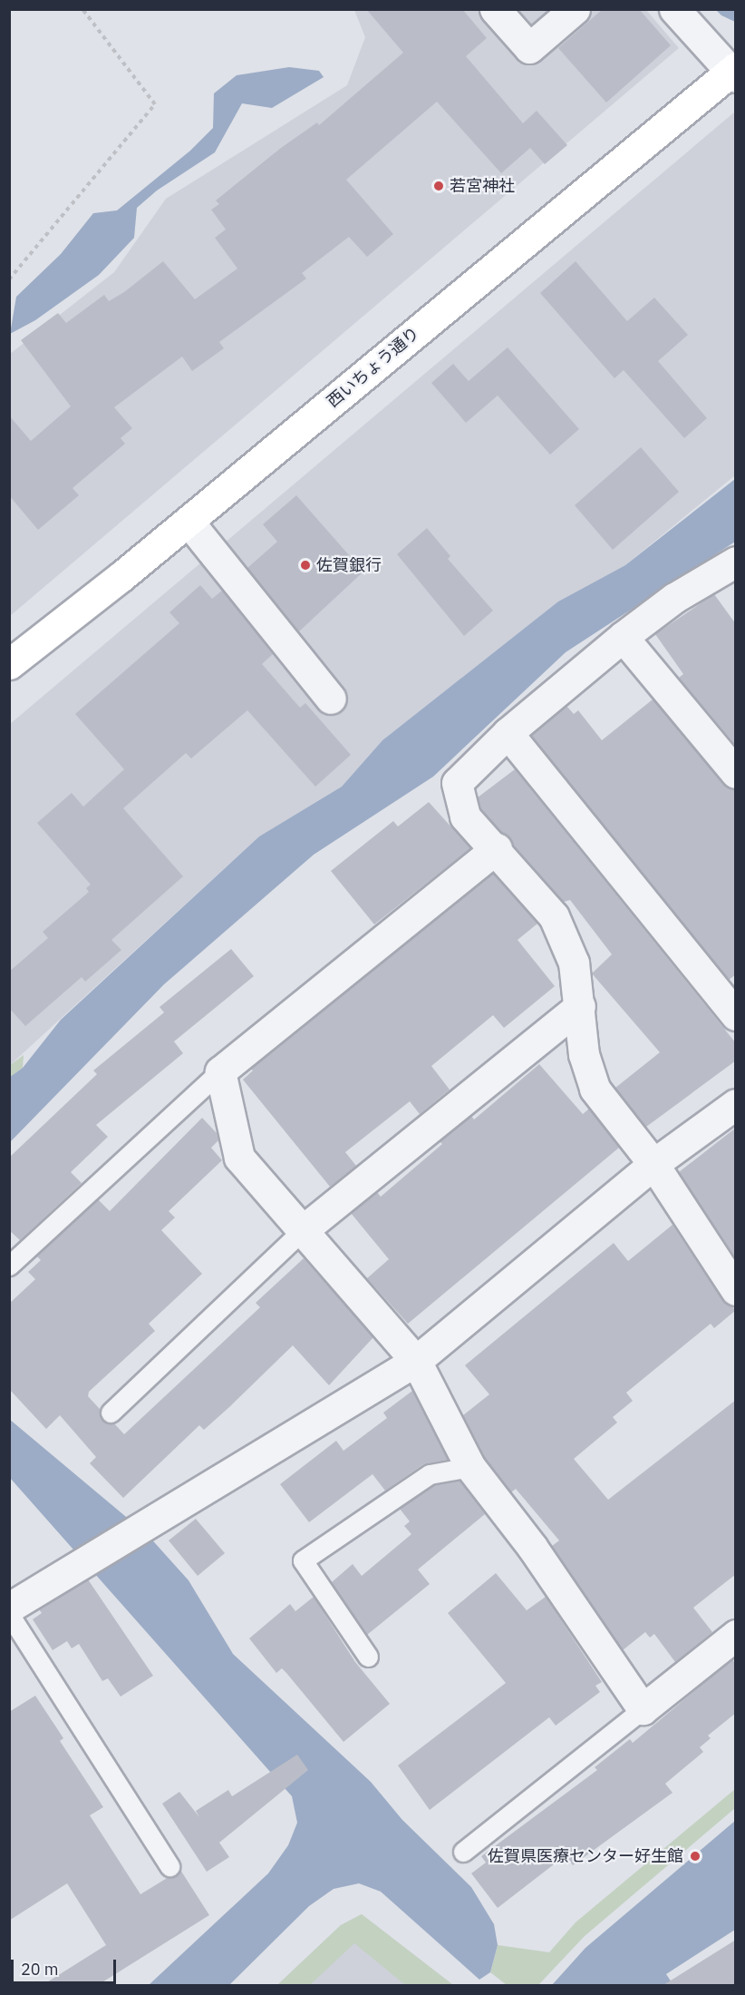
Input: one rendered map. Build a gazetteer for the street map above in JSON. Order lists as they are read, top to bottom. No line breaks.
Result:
{"streets":{"highway":["西いちょう通り"]},"places":["若宮神社","佐賀銀行","佐賀県医療センター好生館"],"scale_bar":"20 m"}
